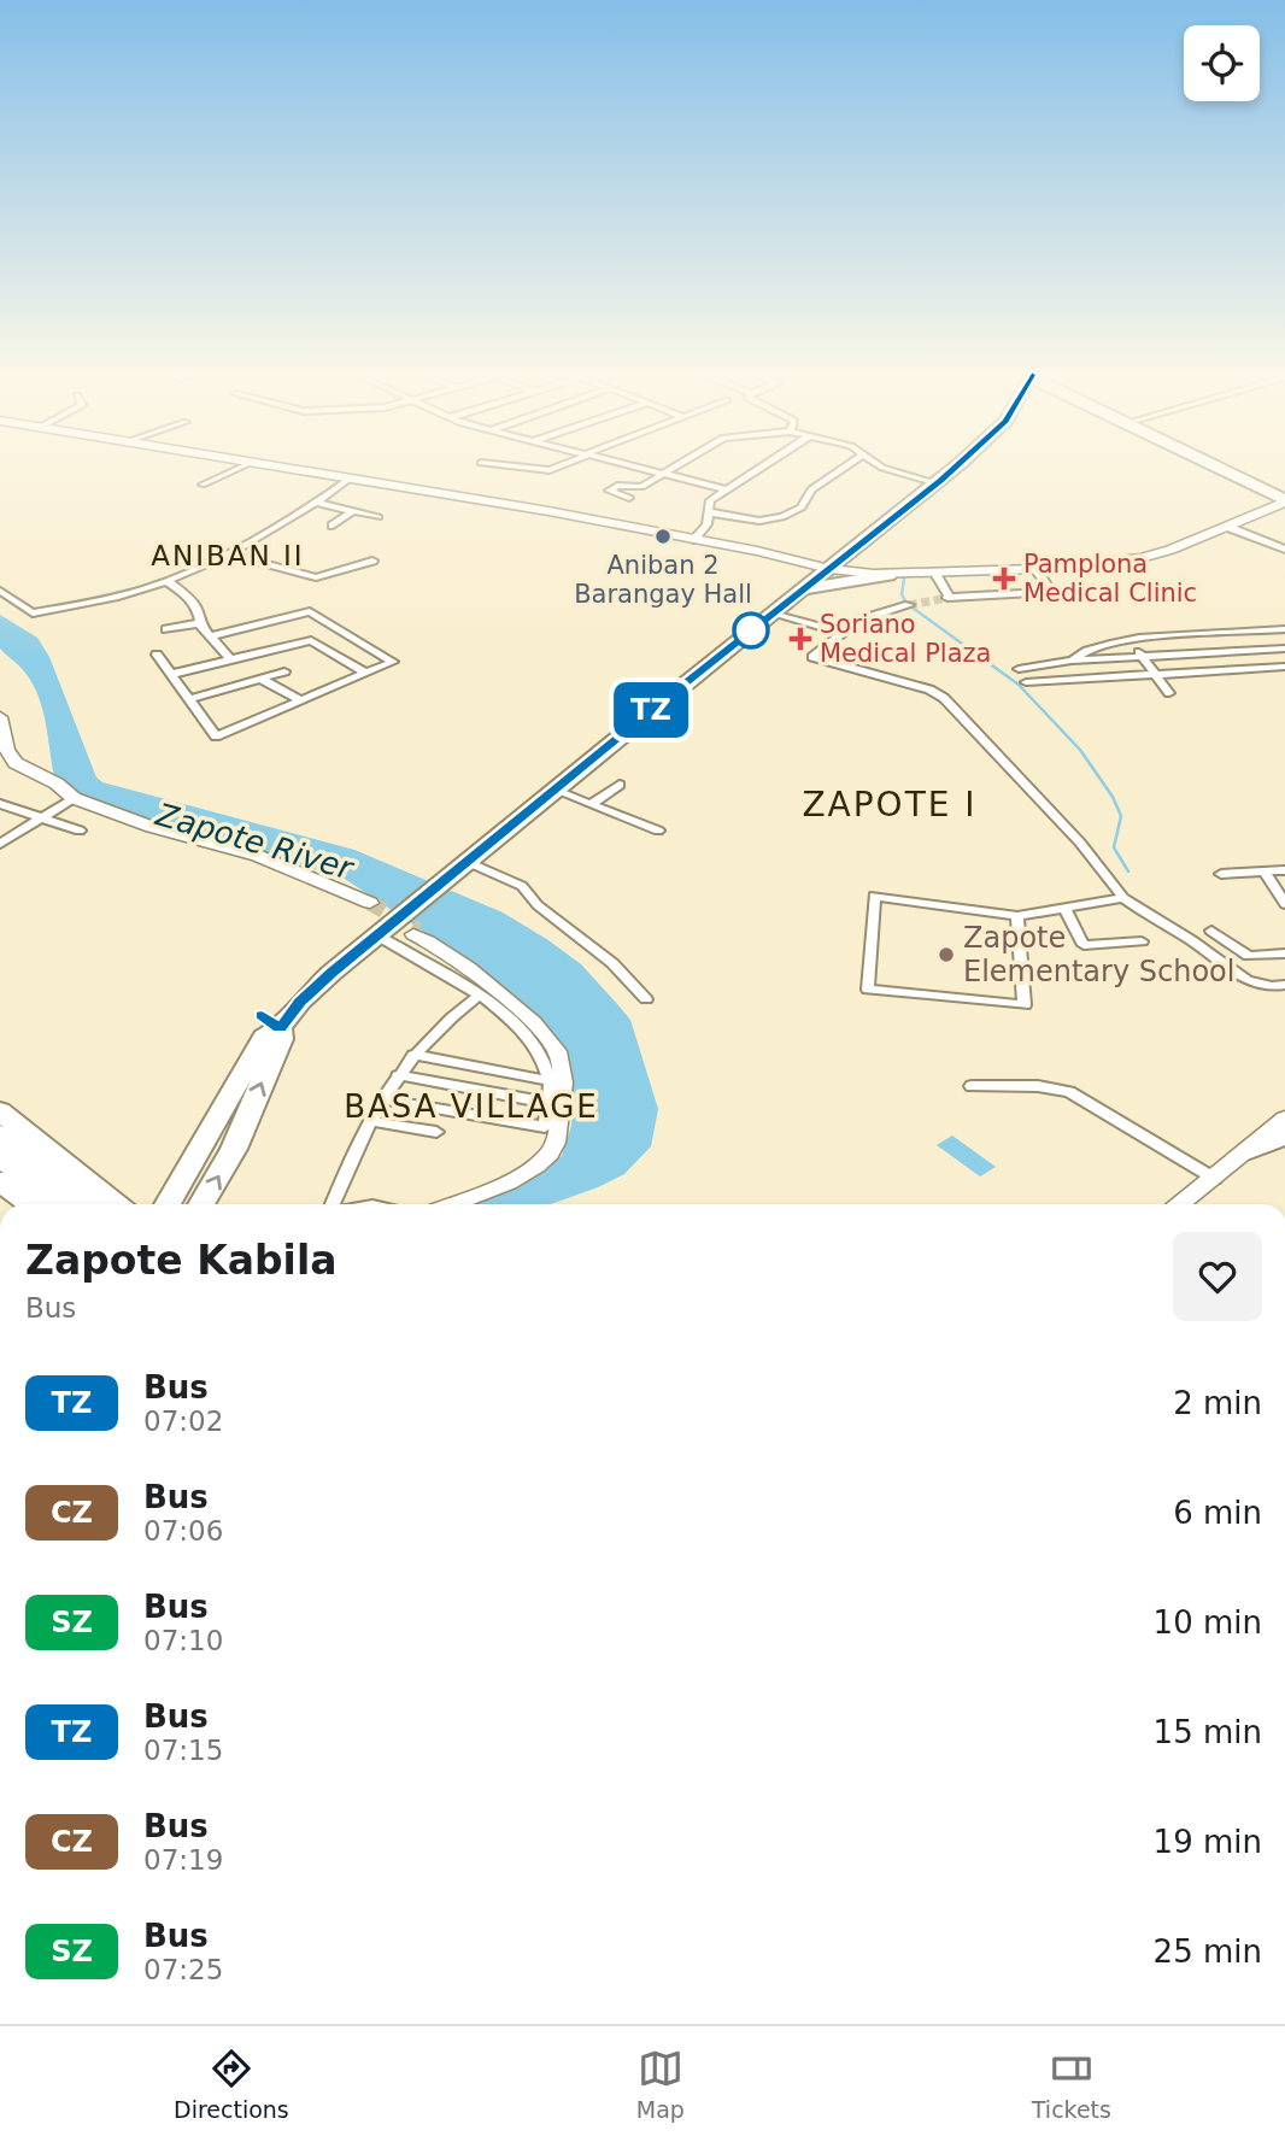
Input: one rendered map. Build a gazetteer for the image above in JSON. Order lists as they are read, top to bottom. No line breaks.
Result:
{"districts":["ANIBAN II","ZAPOTE I","BASA VILLAGE"],"water":["Zapote River"],"places":{"other":["Aniban 2 Barangay Hall","Zapote Elementary School"],"health":["Pamplona Medical Clinic","Soriano Medical Plaza"]},"lines":["bus line TZ"],"page":{"on_map":"TZ","heading":["Zapote Kabila","Bus"],"list":[{"mark":"TZ","name":"Bus","note":"07:02","value":"2 min"},{"mark":"CZ","name":"Bus","note":"07:06","value":"6 min"},{"mark":"SZ","name":"Bus","note":"07:10","value":"10 min"},{"mark":"TZ","name":"Bus","note":"07:15","value":"15 min"},{"mark":"CZ","name":"Bus","note":"07:19","value":"19 min"},{"mark":"SZ","name":"Bus","note":"07:25","value":"25 min"}],"tabs":["Directions","Map","Tickets"]}}
